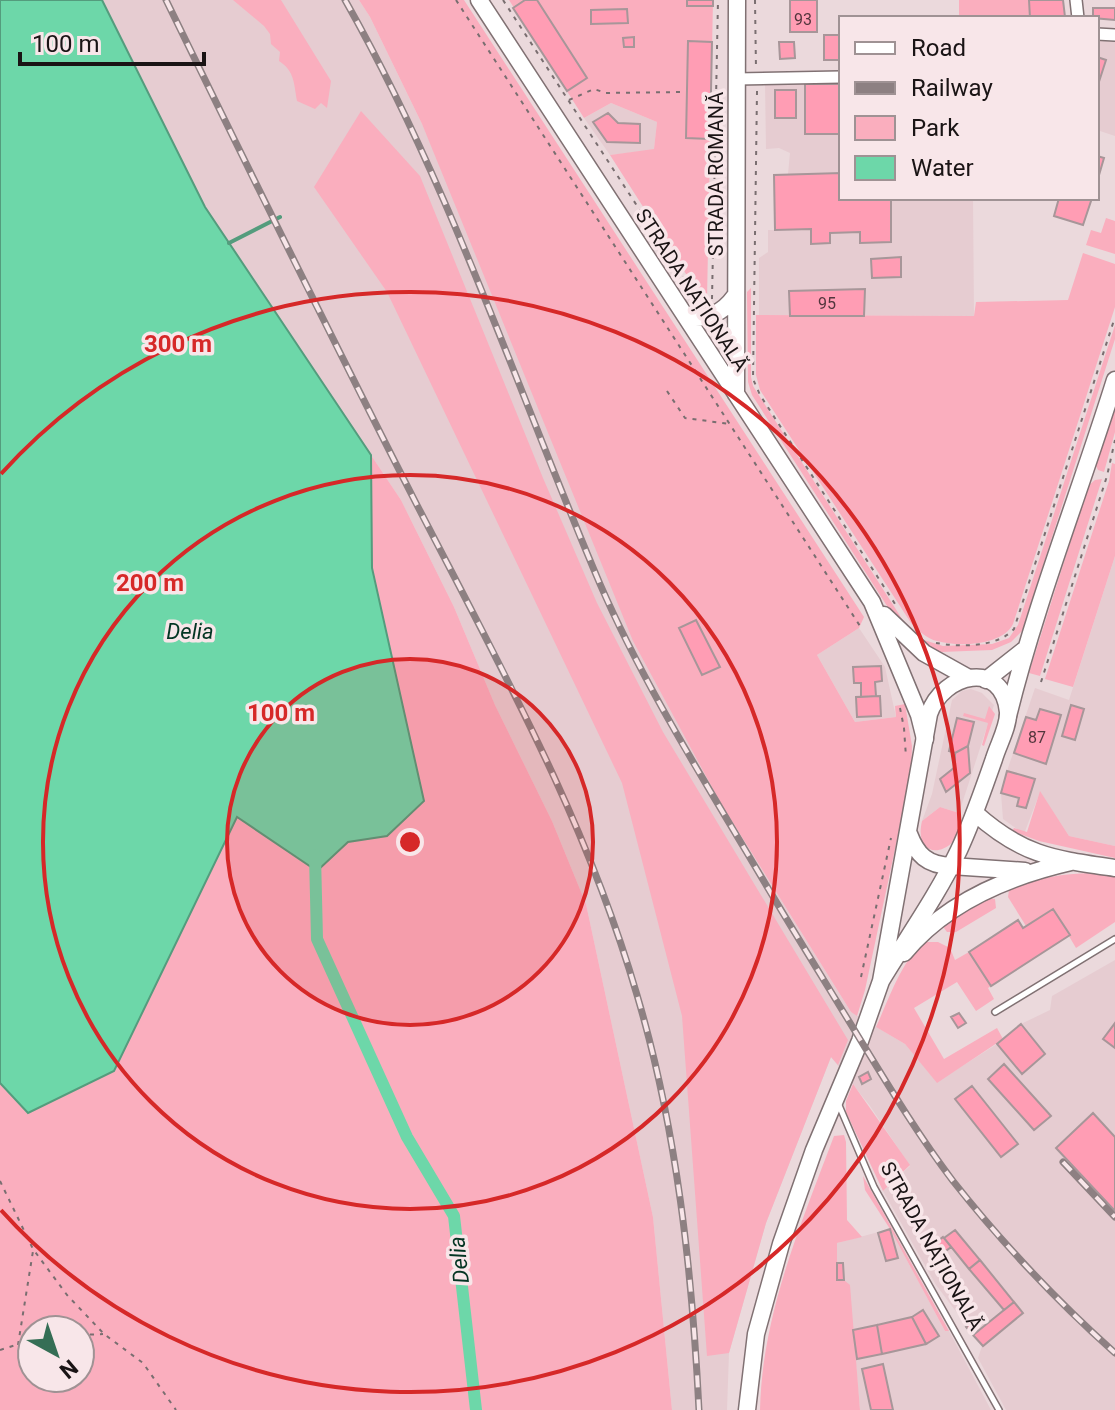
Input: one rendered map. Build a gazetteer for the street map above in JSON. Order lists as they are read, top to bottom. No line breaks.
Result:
{"streets":{"main road":["STRADA ROMANĂ","STRADA NAȚIONALĂ"]},"crossings":[["STRADA ROMANĂ","STRADA NAȚIONALĂ"]],"water":["Delia"],"house_numbers":["93","95","87"],"legend":["Road","Railway","Park","Water"],"scale_bar":"100 m","north":"bottom right","rings":["300 m","200 m","100 m"]}
